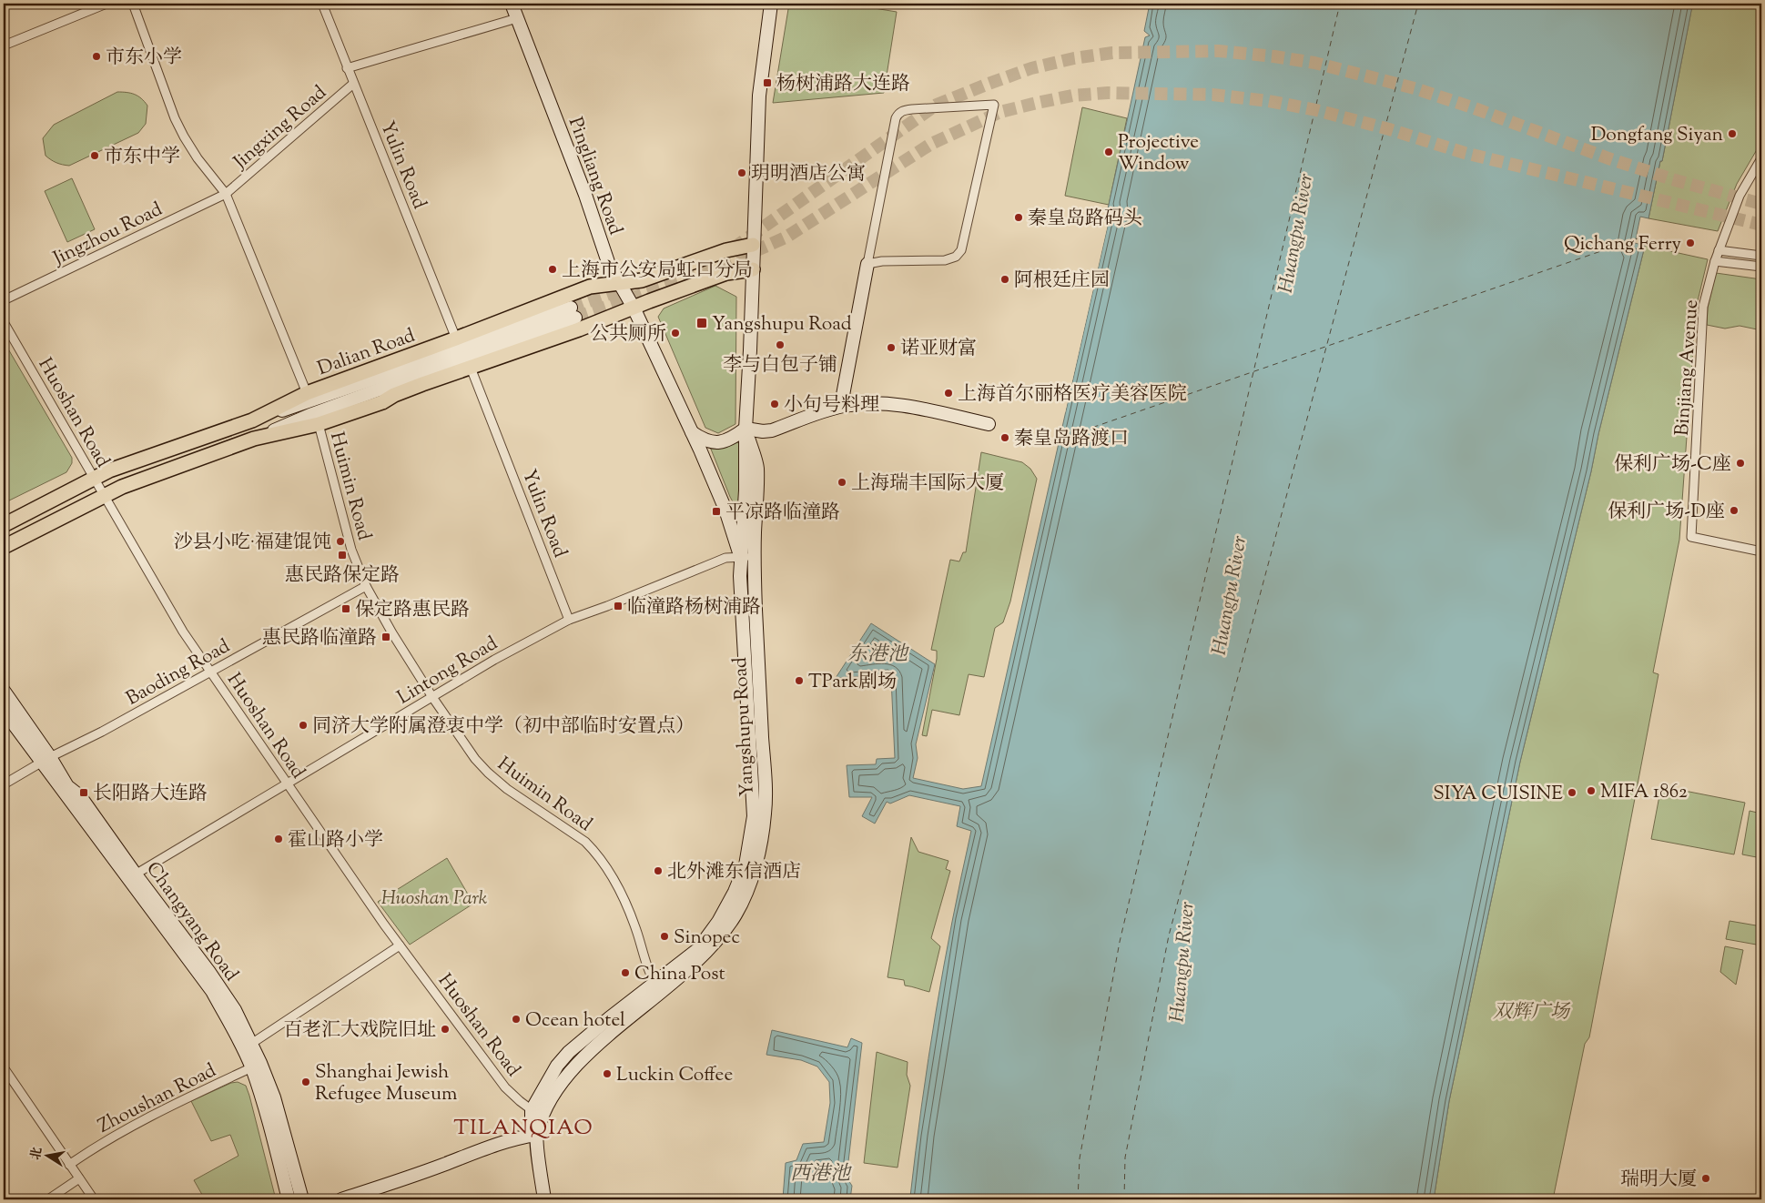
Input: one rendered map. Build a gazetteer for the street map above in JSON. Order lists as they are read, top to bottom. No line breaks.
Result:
{"streets":{"main road":["Pingliang Road","Dalian Road","Yangshupu Road","Changyang Road"],"street":["Jingxing Road","Yulin Road","Jingzhou Road","Binjiang Avenue","Huoshan Road","Huimin Road","Lintong Road","Baoding Road","Zhoushan Road"]},"crossings":[["Jingxing Road","Yulin Road"],["Jingxing Road","Jingzhou Road"],["Yulin Road","Dalian Road"],["Yulin Road","Lintong Road"],["Pingliang Road","Dalian Road"],["Pingliang Road","Lintong Road"],["Pingliang Road","Yangshupu Road"],["Dalian Road","Huoshan Road"],["Dalian Road","Yangshupu Road"],["Huoshan Road","Lintong Road"],["Huoshan Road","Baoding Road"],["Huimin Road","Lintong Road"],["Huimin Road","Baoding Road"],["Huimin Road","Yangshupu Road"],["Lintong Road","Yangshupu Road"],["Lintong Road","Changyang Road"],["Baoding Road","Changyang Road"],["Changyang Road","Zhoushan Road"]],"districts":["TILANQIAO"],"water":["Huangpu River","东港池","西港池"],"parks":["Huoshan Park","双辉广场"],"places":{"other":["市东小学","Dongfang Siyan","Projective Window","市东中学","玥明酒店公寓","秦皇岛路码头","Qichang Ferry","上海市公安局虹口分局","阿根廷庄园","公共厕所","李与白包子铺","诺亚财富","上海首尔丽格医疗美容医院","小句号料理","秦皇岛路渡口","保利广场-C座","上海瑞丰国际大厦","保利广场-D座","沙县小吃·福建馄饨","TPark剧场","同济大学附属澄衷中学（初中部临时安置点）","MIFA 1862","SIYA CUISINE","霍山路小学","北外滩东信酒店","Sinopec","China Post","Ocean hotel","百老汇大戏院旧址","Luckin Coffee","Shanghai Jewish Refugee Museum","瑞明大厦"],"transit":["杨树浦路大连路","Yangshupu Road","平凉路临潼路","惠民路保定路","临潼路杨树浦路","保定路惠民路","惠民路临潼路","长阳路大连路"]},"north":"left"}
